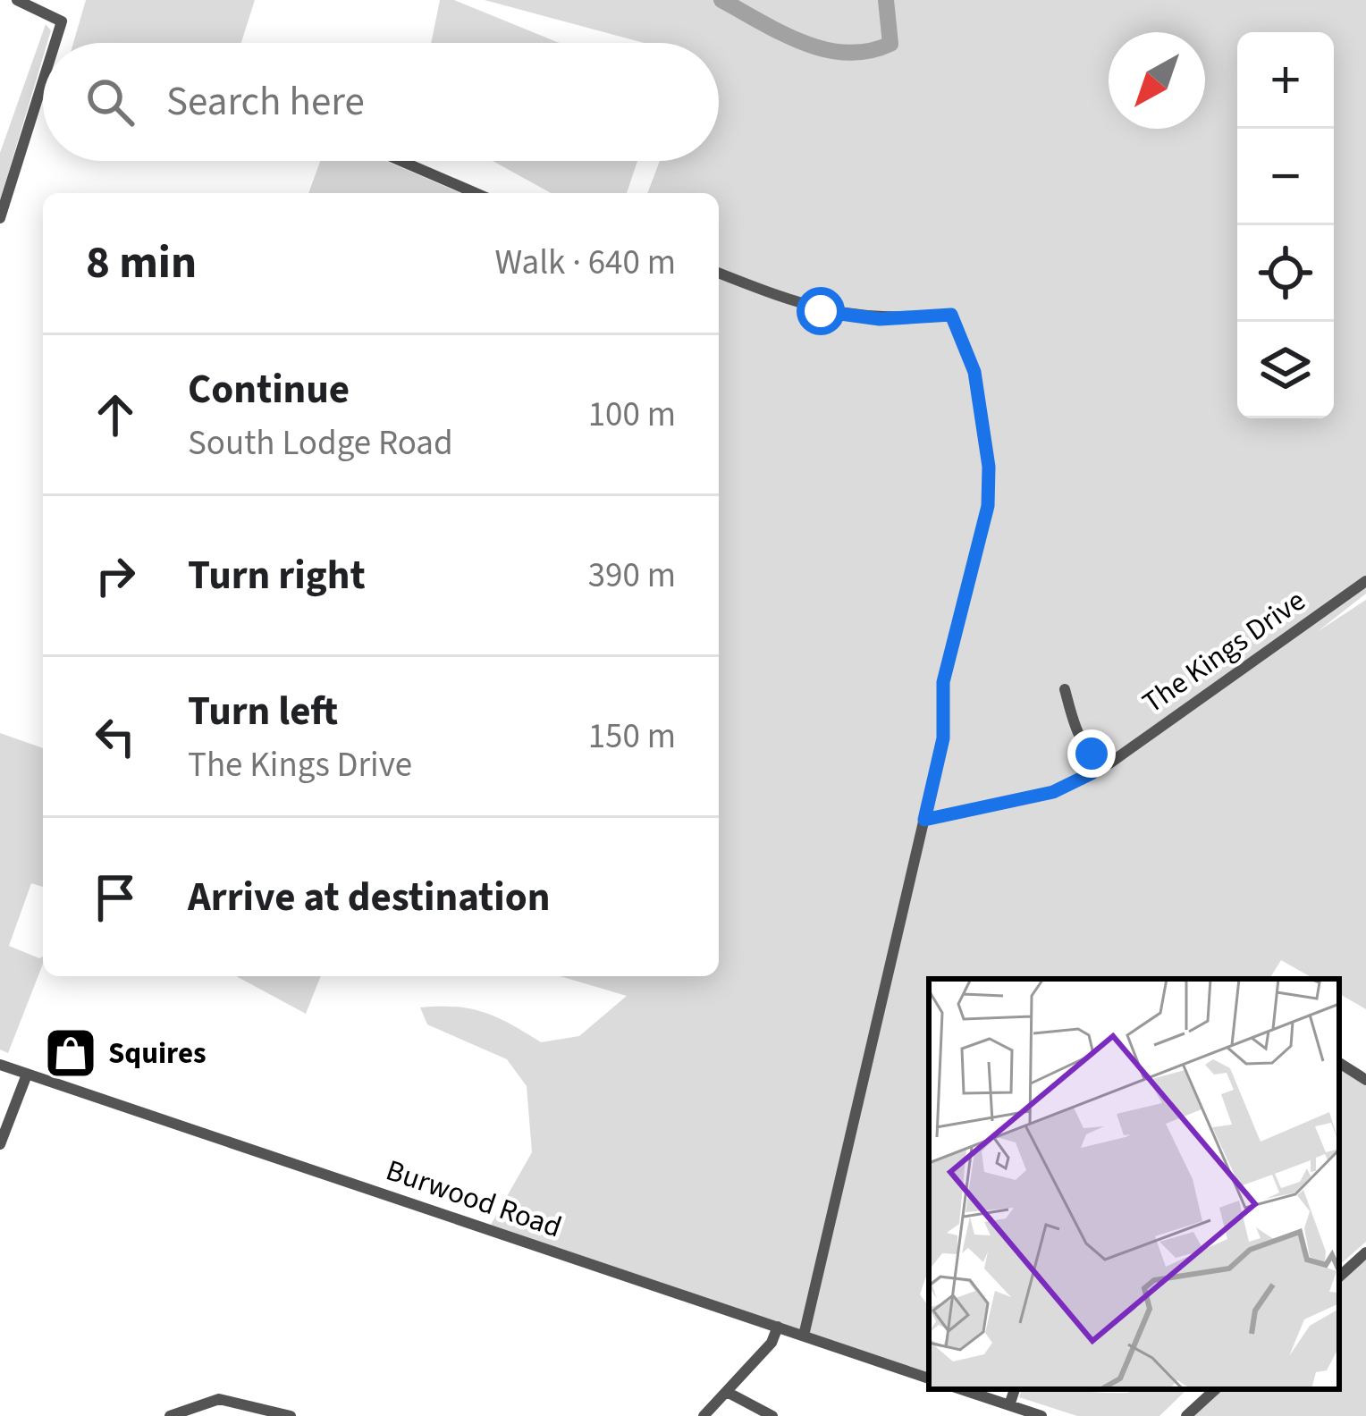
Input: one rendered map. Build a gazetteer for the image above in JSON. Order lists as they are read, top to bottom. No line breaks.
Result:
{"streets":{"street":["The Kings Drive","Burwood Road"]},"places":{"shop":["Squires"]},"north":"bottom left","page":{"map_buttons":["+","−"],"search":"Search here","heading":["8 min","Walk · 640 m"],"list":[["Continue","South Lodge Road","100 m"],["Turn right","390 m"],["Turn left","The Kings Drive","150 m"],"Arrive at destination"]}}
